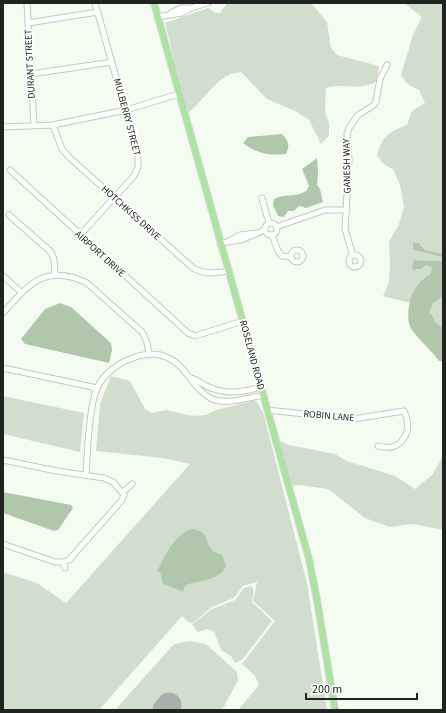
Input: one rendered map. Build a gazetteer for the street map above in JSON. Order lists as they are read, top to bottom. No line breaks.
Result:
{"streets":{"main road":["ROSELAND ROAD"],"street":["DURANT STREET","MULBERRY STREET","GANESH WAY","HOTCHKISS DRIVE","AIRPORT DRIVE","ROBIN LANE"]},"crossings":[["MULBERRY STREET","HOTCHKISS DRIVE"],["MULBERRY STREET","AIRPORT DRIVE"],["HOTCHKISS DRIVE","ROSELAND ROAD"],["AIRPORT DRIVE","ROSELAND ROAD"],["ROSELAND ROAD","ROBIN LANE"]],"scale_bar":"200 m"}
